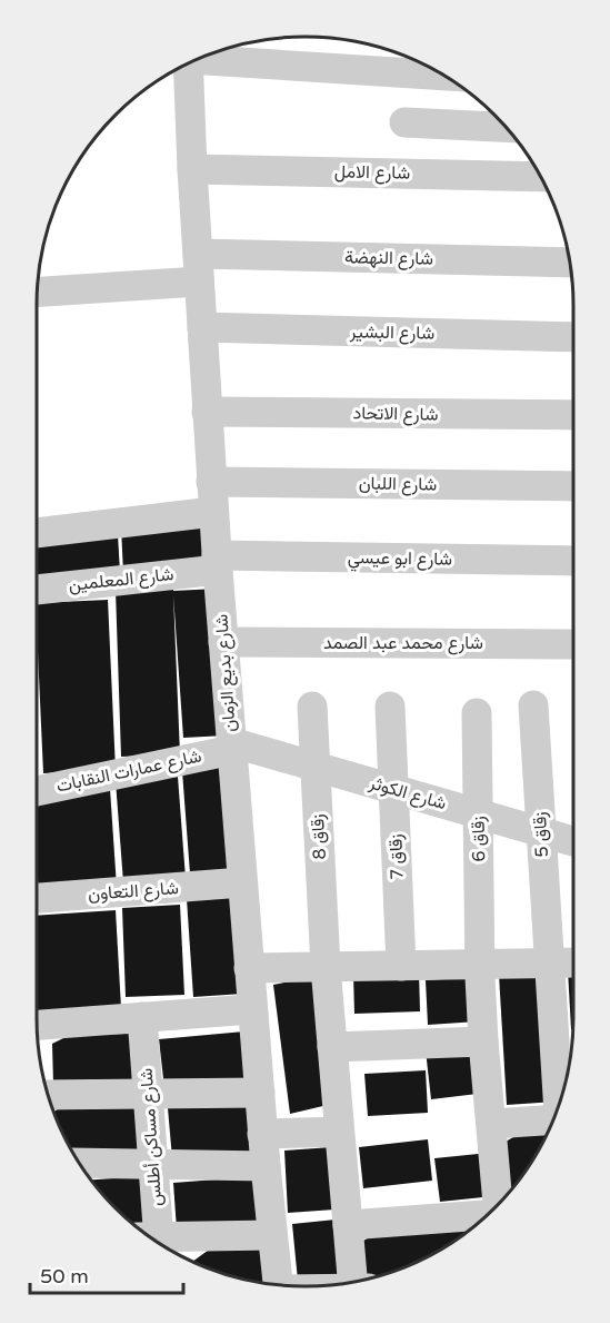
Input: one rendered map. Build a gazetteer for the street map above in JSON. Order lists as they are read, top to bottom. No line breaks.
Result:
{"streets":{"street":["شارع الامل","شارع النهضة","شارع البشير","شارع الاتحاد","شارع اللبان","شارع ابو عيسي","شارع المعلمين","شارع محمد عبد الصمد","شارع بديع الزمان","شارع عمارات النقابات","شارع الكوثر","زقاق 5","زقاق 8","زقاق 6","زقاق 7","شارع التعاون","شارع مساكن أطلس"]},"crossings":[["شارع الامل","شارع بديع الزمان"],["شارع النهضة","شارع بديع الزمان"],["شارع البشير","شارع بديع الزمان"],["شارع الاتحاد","شارع بديع الزمان"],["شارع اللبان","شارع بديع الزمان"],["شارع ابو عيسي","شارع المعلمين"],["شارع ابو عيسي","شارع بديع الزمان"],["شارع المعلمين","شارع بديع الزمان"],["شارع محمد عبد الصمد","شارع بديع الزمان"],["شارع بديع الزمان","شارع عمارات النقابات"],["شارع بديع الزمان","شارع الكوثر"],["شارع بديع الزمان","شارع التعاون"],["شارع عمارات النقابات","شارع الكوثر"],["شارع الكوثر","زقاق 5"],["شارع الكوثر","زقاق 8"],["شارع الكوثر","زقاق 6"],["شارع الكوثر","زقاق 7"]],"scale_bar":"50 m"}
